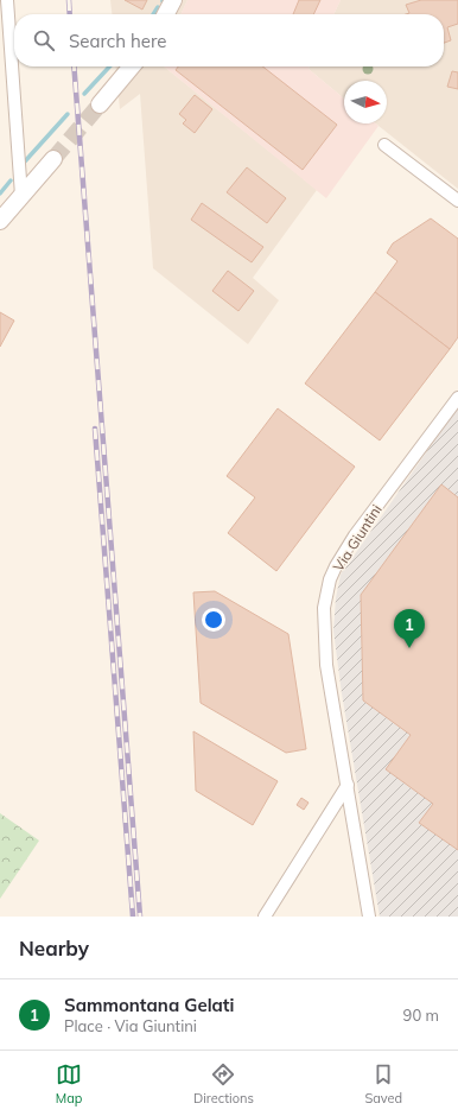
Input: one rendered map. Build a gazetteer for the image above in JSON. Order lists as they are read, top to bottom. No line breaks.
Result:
{"streets":{"street":["Via Giuntini"]},"north":"right","page":{"search":"Search here","pins":"1","heading":"Nearby","list":[{"mark":"1","name":"Sammontana Gelati","note":"Place · Via Giuntini","value":"90 m"}],"nav":["Map","Directions","Saved"]}}
